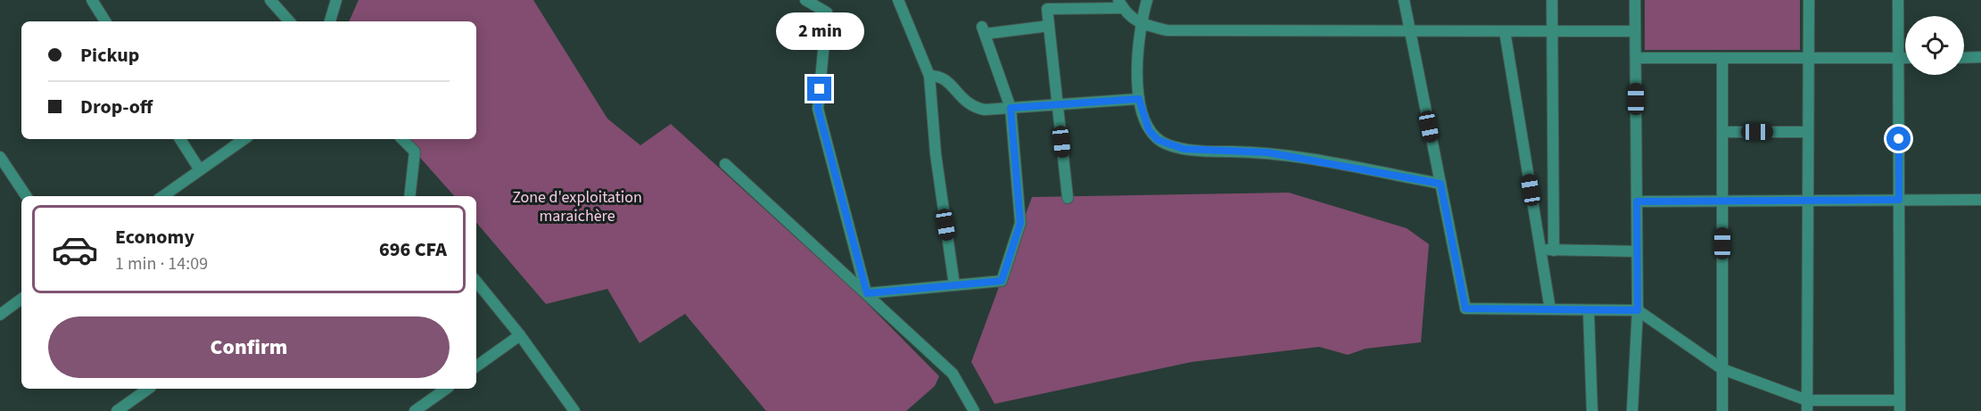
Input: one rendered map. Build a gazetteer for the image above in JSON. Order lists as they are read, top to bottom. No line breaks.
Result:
{"parks":["Zone d'exploitation maraichère"],"page":{"bubble":"2 min","banner":["Pickup","Drop-off"],"list":[{"name":"Economy","note":"1 min · 14:09","value":"696 CFA"}],"buttons":"Confirm"}}
